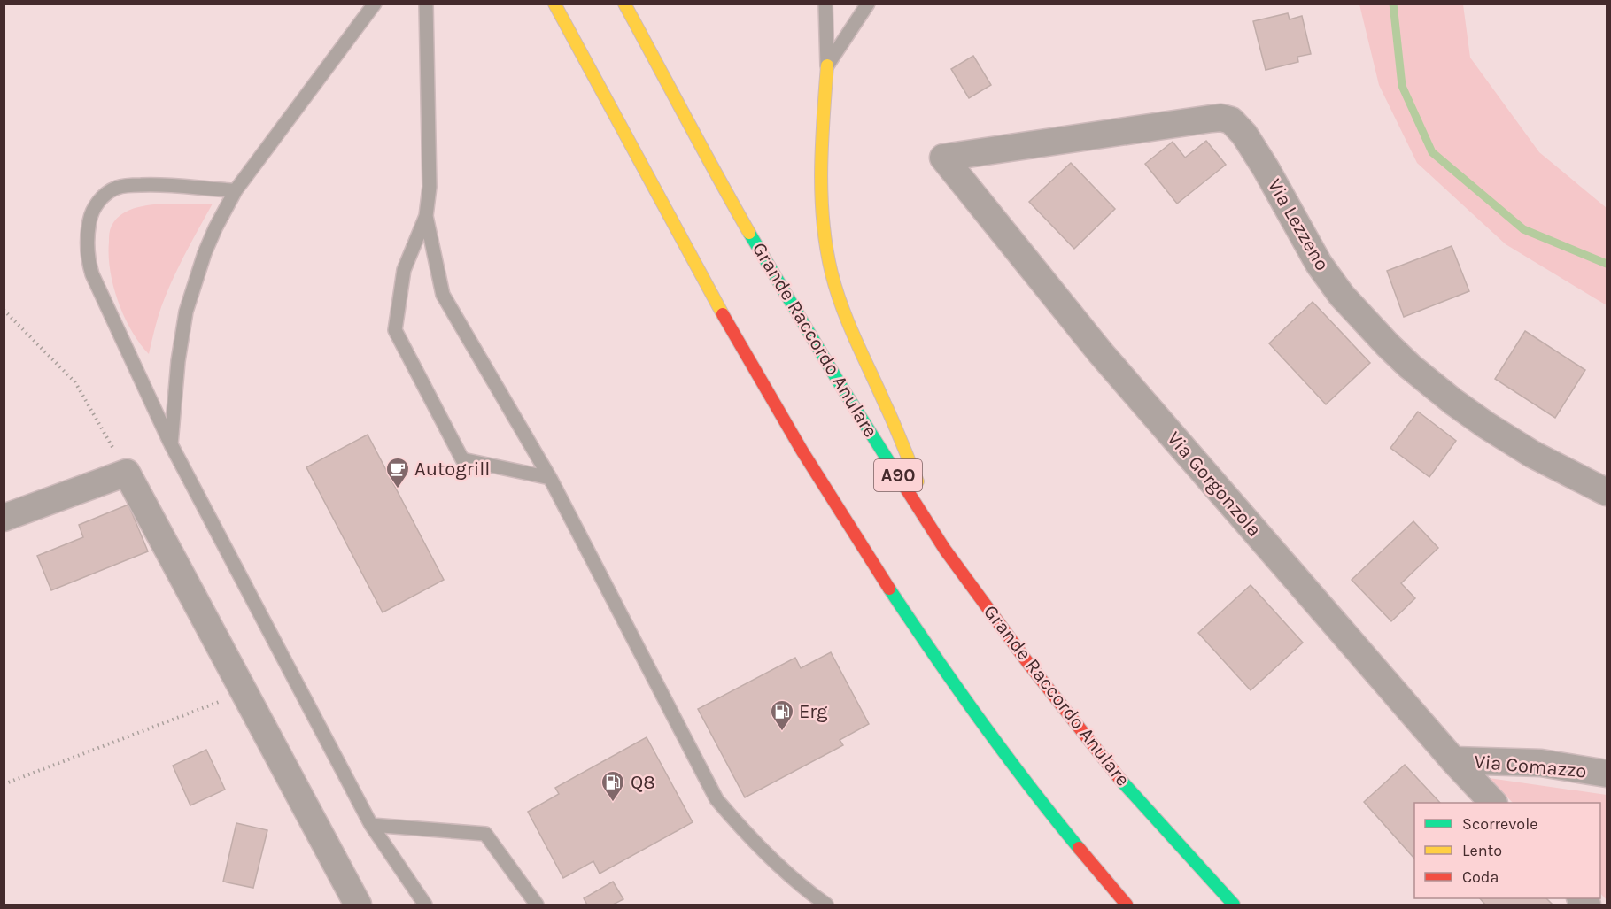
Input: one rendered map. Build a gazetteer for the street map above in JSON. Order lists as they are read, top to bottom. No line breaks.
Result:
{"streets":{"highway":["Grande Raccordo Anulare","A90"],"street":["Via Lezzeno","Via Gorgonzola","Via Comazzo"]},"crossings":[["Via Lezzeno","Via Gorgonzola"],["Via Gorgonzola","Via Comazzo"]],"places":{"cafe":["Autogrill"],"fuel station":["Erg","Q8"]},"legend":["Scorrevole","Lento","Coda"]}
